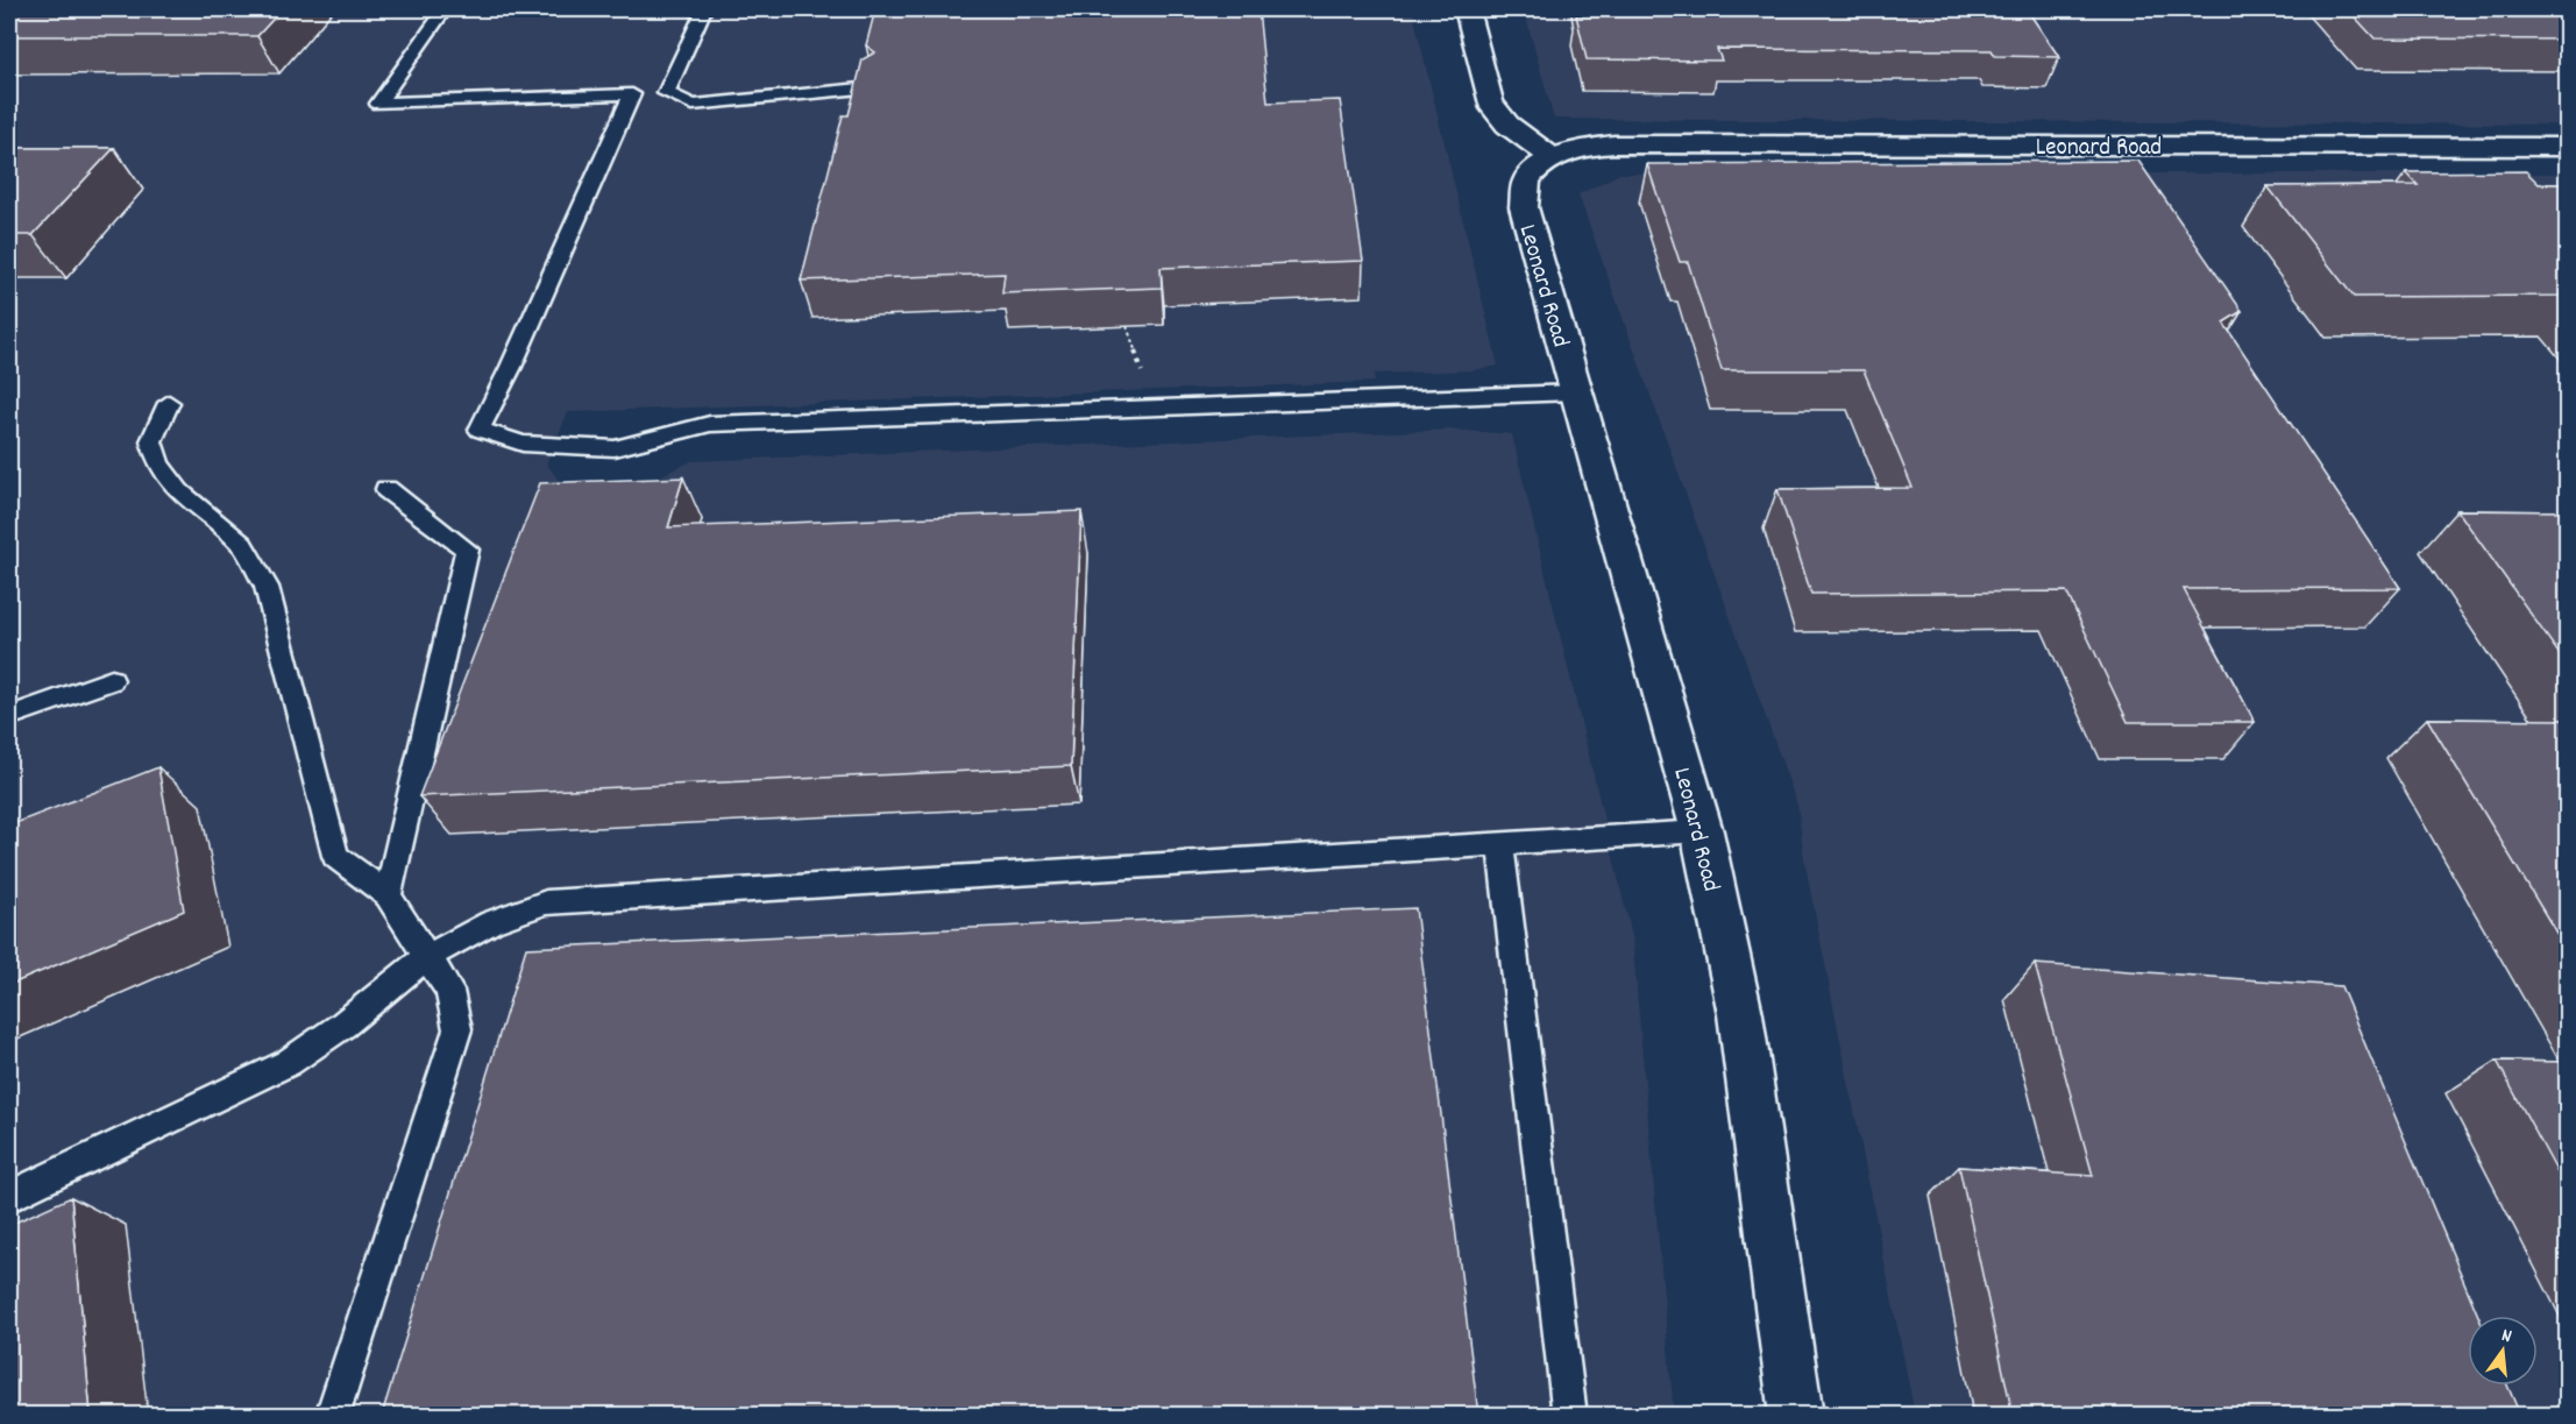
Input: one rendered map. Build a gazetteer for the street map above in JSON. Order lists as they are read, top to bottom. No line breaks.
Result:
{"streets":{"street":["Leonard Road"]},"north":"top"}
